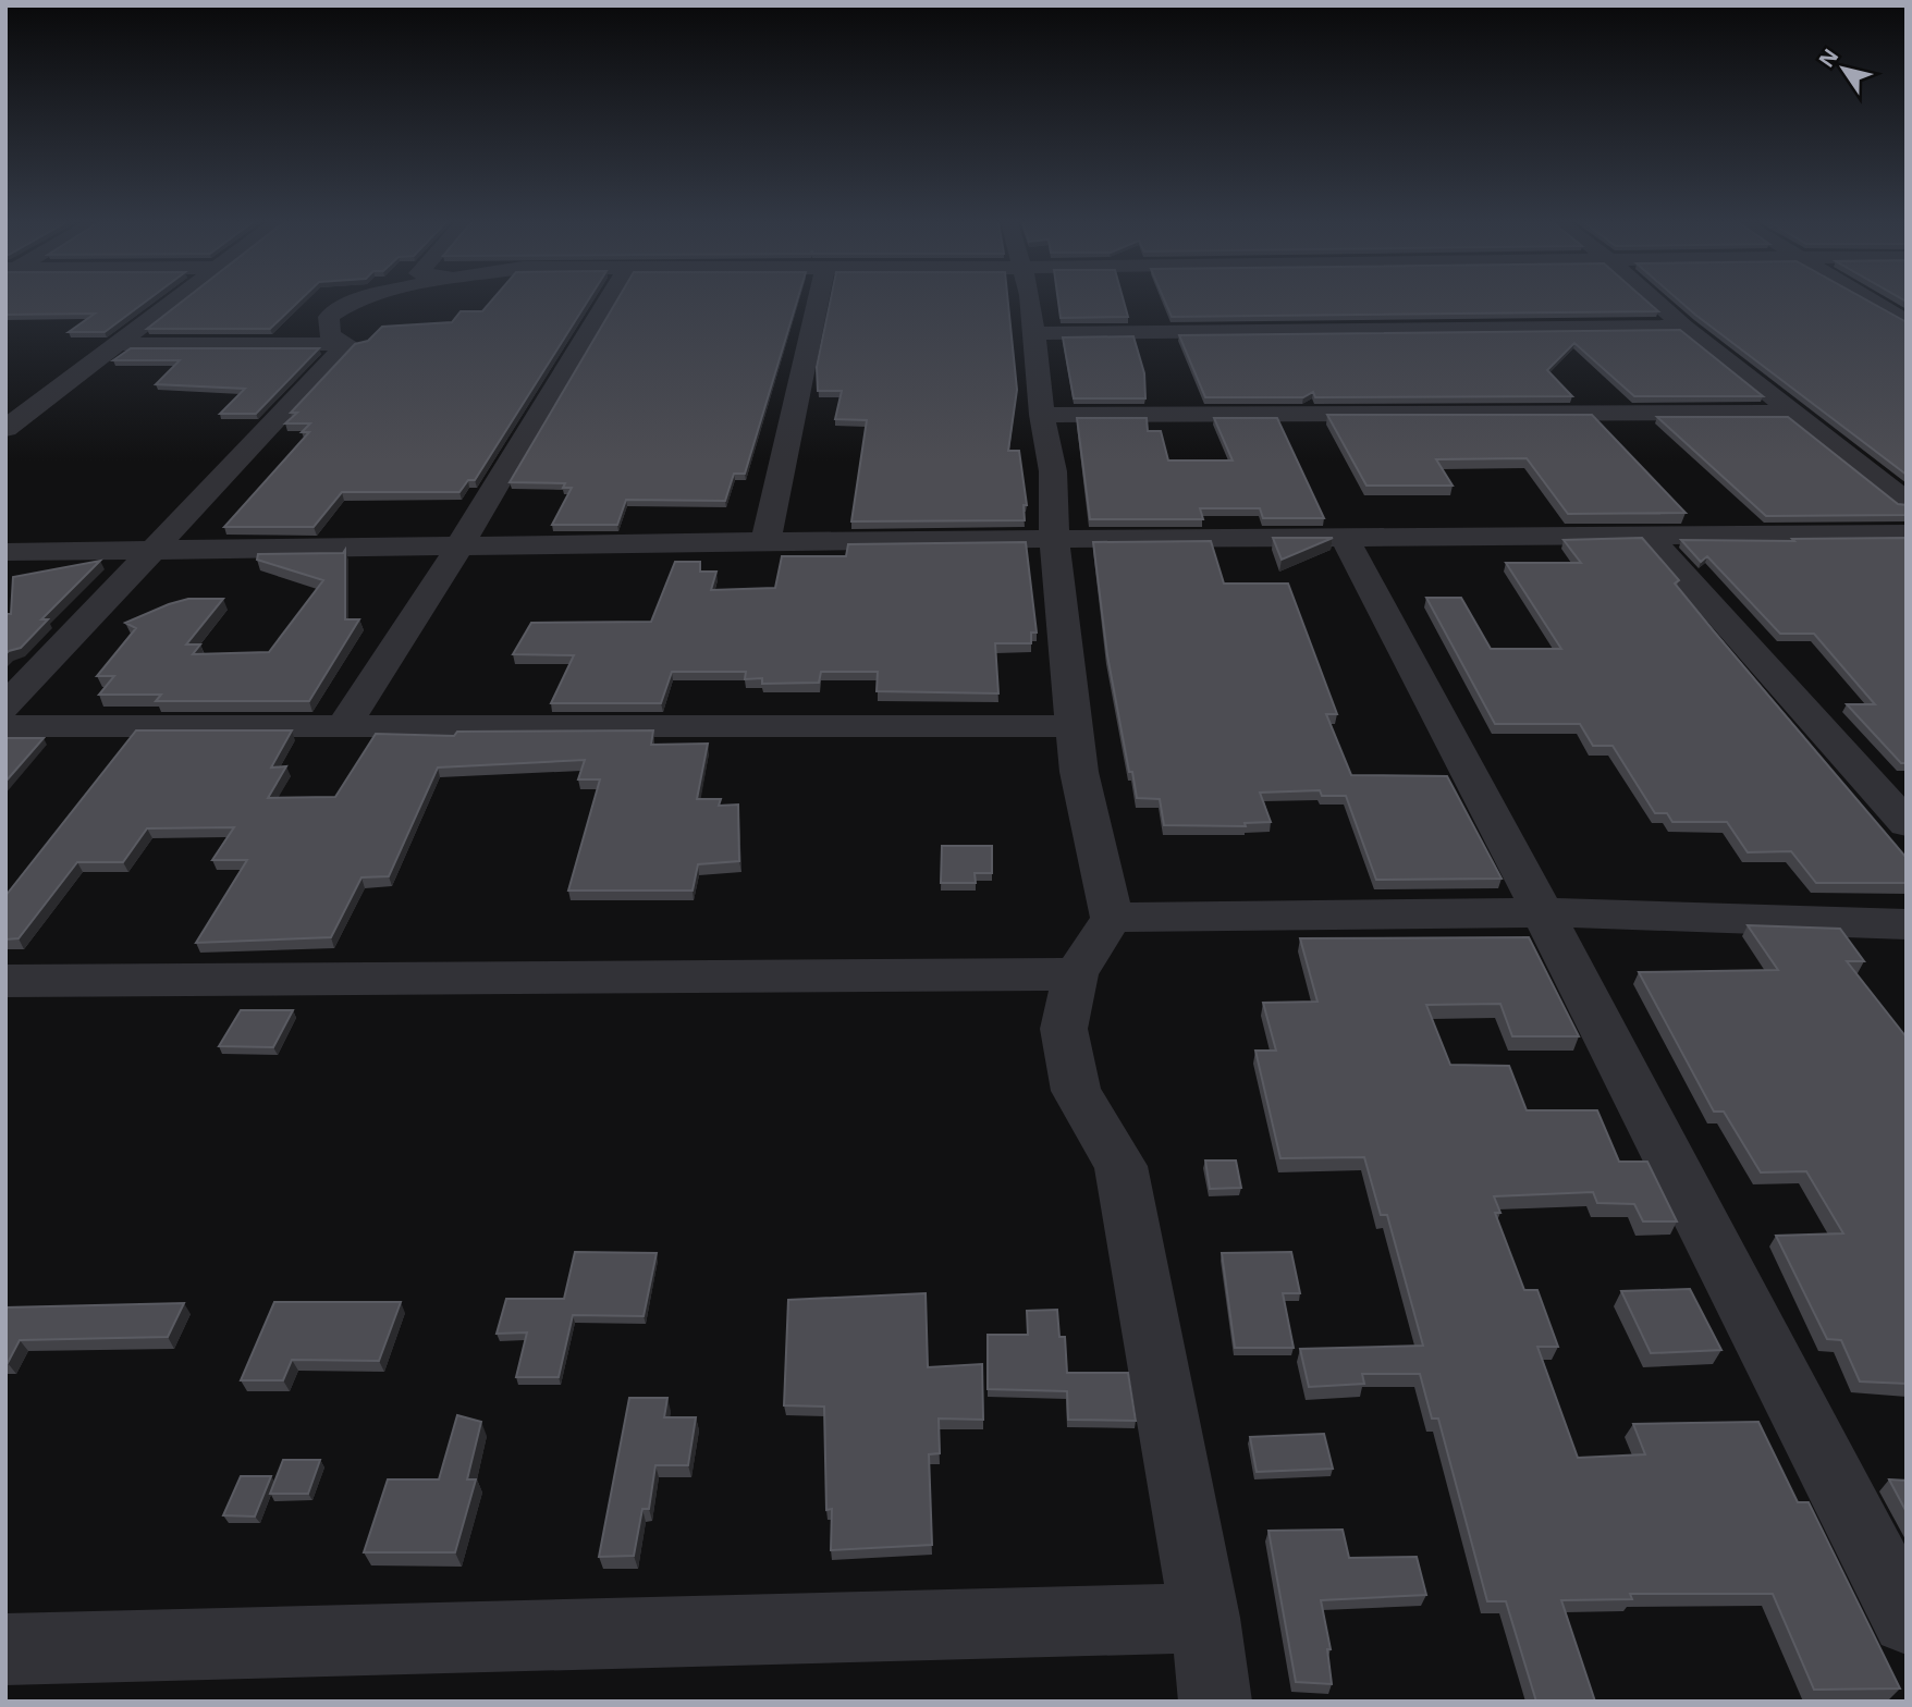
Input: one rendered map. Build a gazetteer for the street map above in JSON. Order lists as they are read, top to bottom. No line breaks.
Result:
{"north":"top left"}
